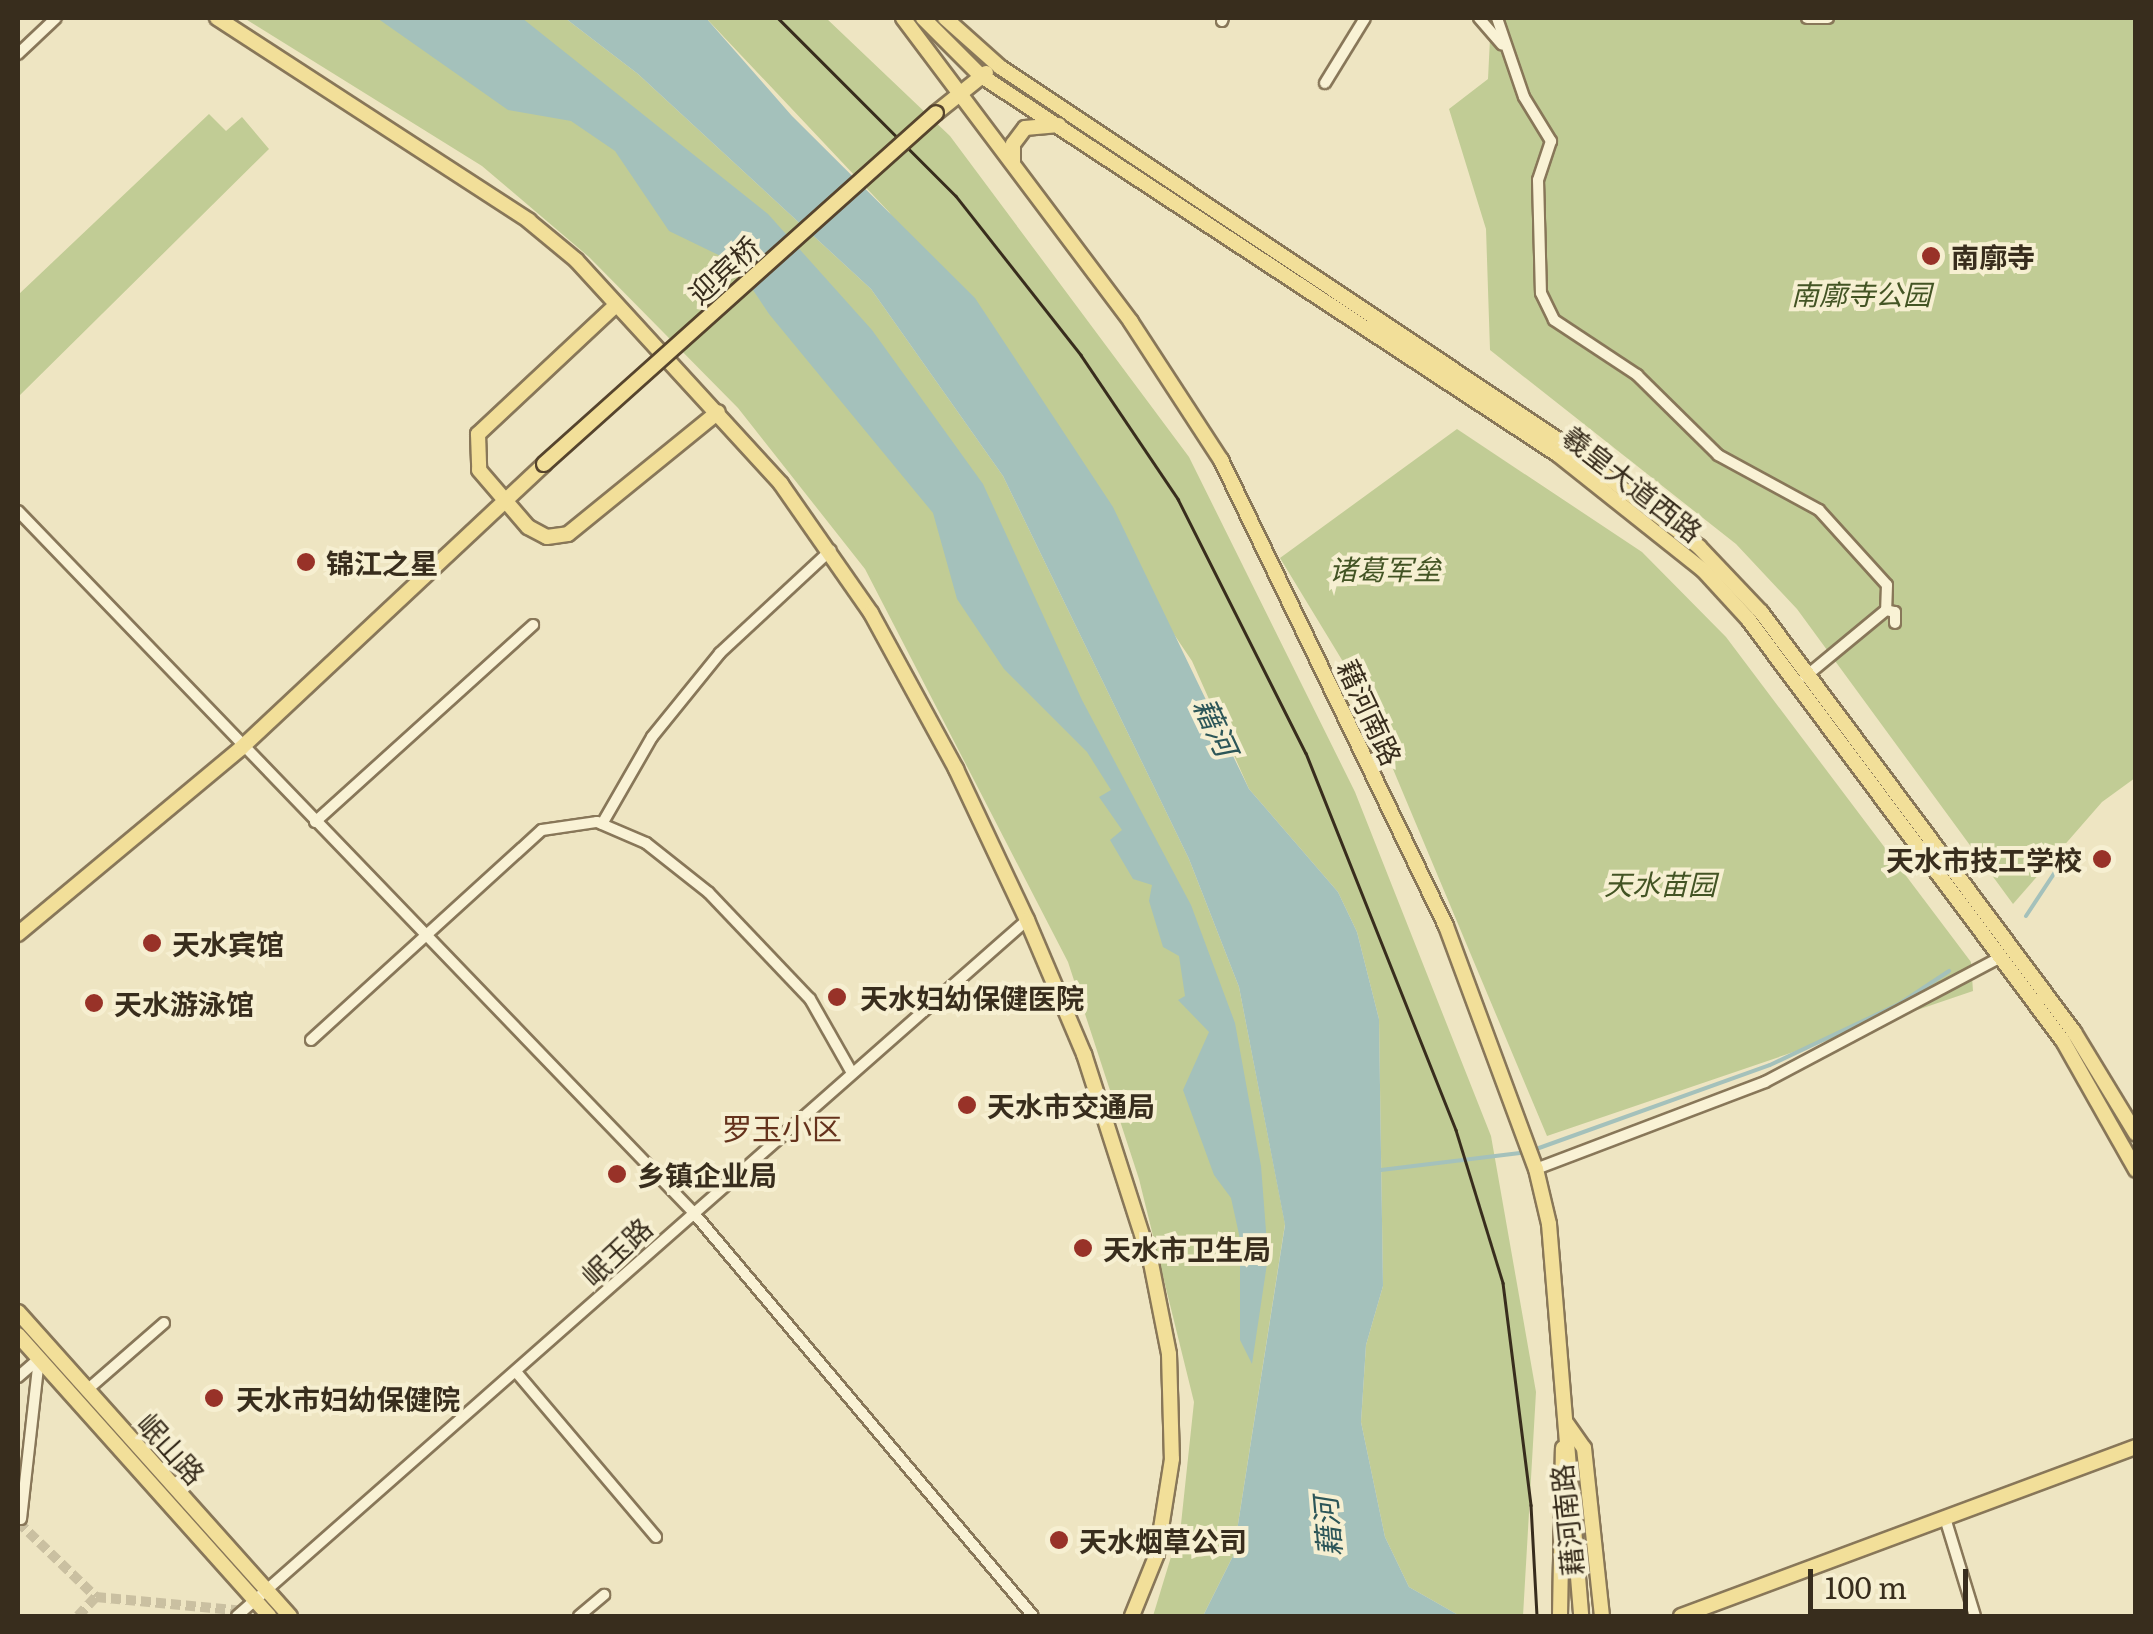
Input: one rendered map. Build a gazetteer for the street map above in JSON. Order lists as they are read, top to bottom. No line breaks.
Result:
{"streets":{"main road":["迎宾桥","羲皇大道西路","藉河南路","岷山路"],"street":["岷玉路"]},"crossings":[["迎宾桥","羲皇大道西路"],["迎宾桥","藉河南路"],["岷玉路","岷山路"]],"districts":["罗玉小区"],"water":["藉河"],"parks":["南廓寺公园","诸葛军垒","天水苗园"],"places":["南廓寺","锦江之星","天水市技工学校","天水宾馆","天水妇幼保健医院","天水游泳馆","天水市交通局","乡镇企业局","天水市卫生局","天水市妇幼保健院","天水烟草公司"],"scale_bar":"100 m"}
